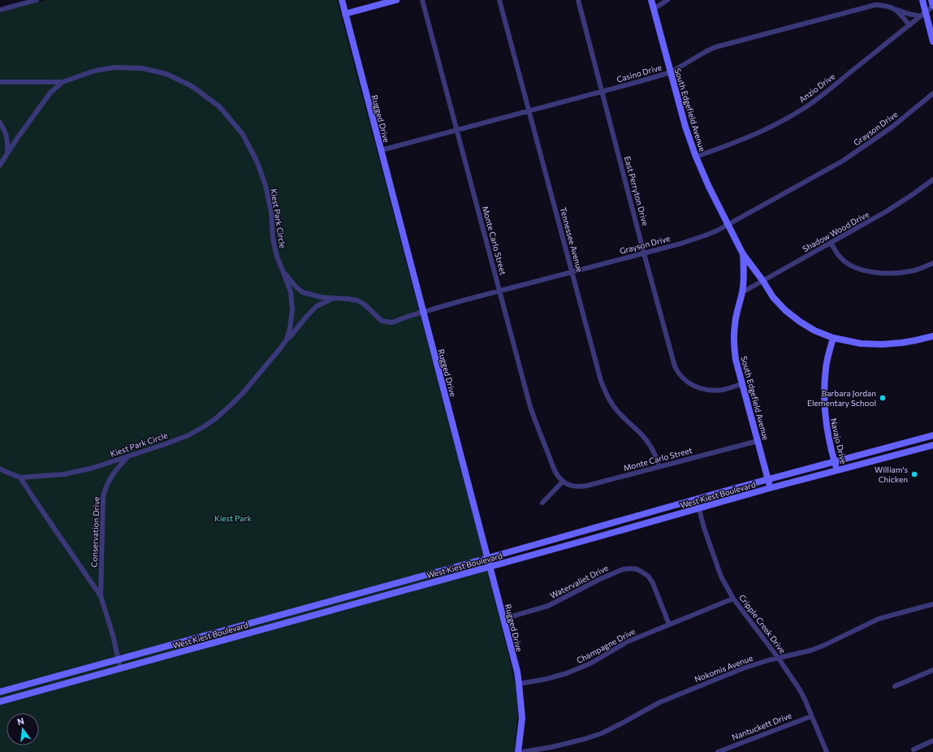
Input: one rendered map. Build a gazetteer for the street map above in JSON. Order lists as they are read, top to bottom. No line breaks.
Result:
{"streets":{"main road":["South Edgefield Avenue","Rugged Drive","Navajo Drive","West Kiest Boulevard"],"street":["Casino Drive","Anzio Drive","Grayson Drive","East Perryton Drive","Kiest Park Circle","Shadow Wood Drive","Tennessee Avenue","Monte Carlo Street","Conservation Drive","Watervaliet Drive","Cripple Creek Drive","Champagne Drive","Nokomis Avenue","Nantuckett Drive"]},"crossings":[["Casino Drive","Anzio Drive"],["Casino Drive","South Edgefield Avenue"],["Casino Drive","Rugged Drive"],["Casino Drive","East Perryton Drive"],["Casino Drive","Tennessee Avenue"],["Casino Drive","Monte Carlo Street"],["Anzio Drive","South Edgefield Avenue"],["South Edgefield Avenue","Grayson Drive"],["South Edgefield Avenue","East Perryton Drive"],["South Edgefield Avenue","Shadow Wood Drive"],["South Edgefield Avenue","Monte Carlo Street"],["South Edgefield Avenue","Navajo Drive"],["South Edgefield Avenue","West Kiest Boulevard"],["Rugged Drive","Grayson Drive"],["Rugged Drive","West Kiest Boulevard"],["Rugged Drive","Watervaliet Drive"],["Rugged Drive","Champagne Drive"],["Grayson Drive","East Perryton Drive"],["Grayson Drive","Kiest Park Circle"],["Grayson Drive","Tennessee Avenue"],["Grayson Drive","Monte Carlo Street"],["Kiest Park Circle","Conservation Drive"],["Tennessee Avenue","Monte Carlo Street"],["Navajo Drive","West Kiest Boulevard"],["West Kiest Boulevard","Conservation Drive"],["West Kiest Boulevard","Cripple Creek Drive"],["Watervaliet Drive","Champagne Drive"],["Cripple Creek Drive","Champagne Drive"],["Cripple Creek Drive","Nokomis Avenue"],["Cripple Creek Drive","Nantuckett Drive"]],"parks":["Kiest Park"],"places":["Barbara Jordan Elementary School","William's Chicken"],"north":"top"}
